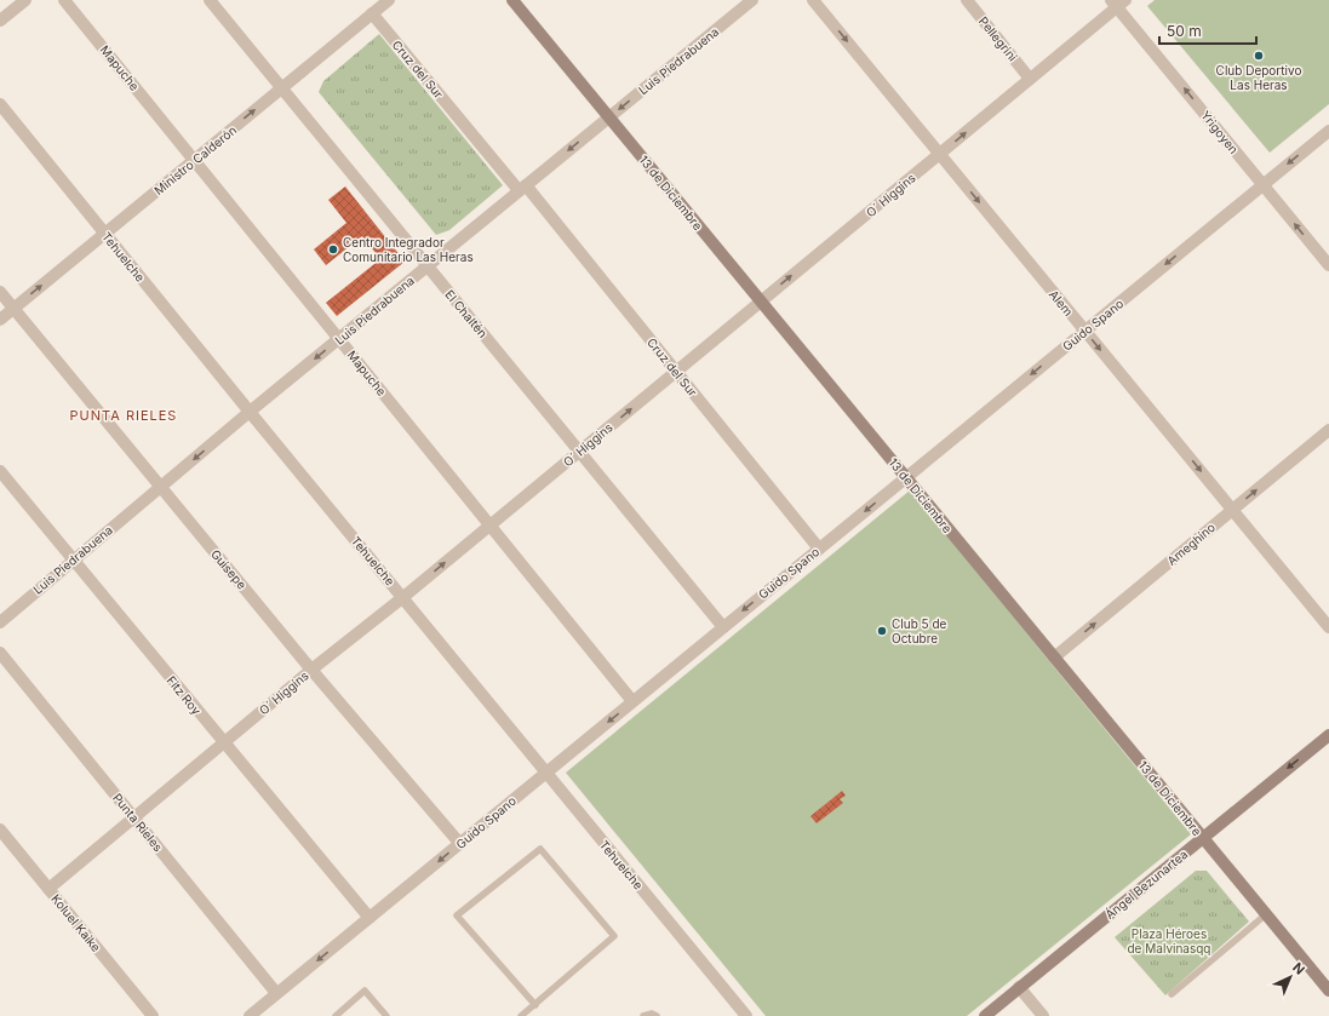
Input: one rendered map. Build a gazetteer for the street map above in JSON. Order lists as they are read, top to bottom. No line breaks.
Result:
{"streets":{"street":["Pellegrini","Luis Piedrabuena","Mapuche","Cruz del Sur","Yrigoyen","Ministro Calderón","13 de Diciembre","O´ Higgins","Tehuelche","Alem","El Chaltén","Guido Spano","Ameghino","Guisepe","Fitz Roy","Punta Rieles","Ángel Bezunartea","Koluel Kaike"]},"crossings":[["Pellegrini","O´ Higgins"],["Luis Piedrabuena","Mapuche"],["Luis Piedrabuena","Cruz del Sur"],["Luis Piedrabuena","13 de Diciembre"],["Luis Piedrabuena","Tehuelche"],["Luis Piedrabuena","El Chaltén"],["Luis Piedrabuena","Guisepe"],["Luis Piedrabuena","Fitz Roy"],["Mapuche","Ministro Calderón"],["Mapuche","O´ Higgins"],["Mapuche","Guido Spano"],["Cruz del Sur","Ministro Calderón"],["Cruz del Sur","O´ Higgins"],["Cruz del Sur","Guido Spano"],["Yrigoyen","O´ Higgins"],["Yrigoyen","Guido Spano"],["Ministro Calderón","Tehuelche"],["Ministro Calderón","El Chaltén"],["Ministro Calderón","Guisepe"],["13 de Diciembre","O´ Higgins"],["13 de Diciembre","Guido Spano"],["13 de Diciembre","Ameghino"],["13 de Diciembre","Ángel Bezunartea"],["O´ Higgins","Tehuelche"],["O´ Higgins","Alem"],["O´ Higgins","El Chaltén"],["O´ Higgins","Guisepe"],["O´ Higgins","Fitz Roy"],["O´ Higgins","Punta Rieles"],["O´ Higgins","Koluel Kaike"],["Tehuelche","Guido Spano"],["Alem","Guido Spano"],["Alem","Ameghino"],["El Chaltén","Guido Spano"],["Guido Spano","Guisepe"],["Guido Spano","Fitz Roy"],["Guido Spano","Punta Rieles"]],"one_way":["Luis Piedrabuena","Yrigoyen","Ministro Calderón","O´ Higgins","Alem","Guido Spano","Ameghino","Ángel Bezunartea"],"districts":["PUNTA RIELES"],"parks":["Plaza Héroes de Malvinasqq"],"places":["Club Deportivo Las Heras","Centro Integrador Comunitario Las Heras","Club 5 de Octubre"],"scale_bar":"50 m","north":"top right"}
